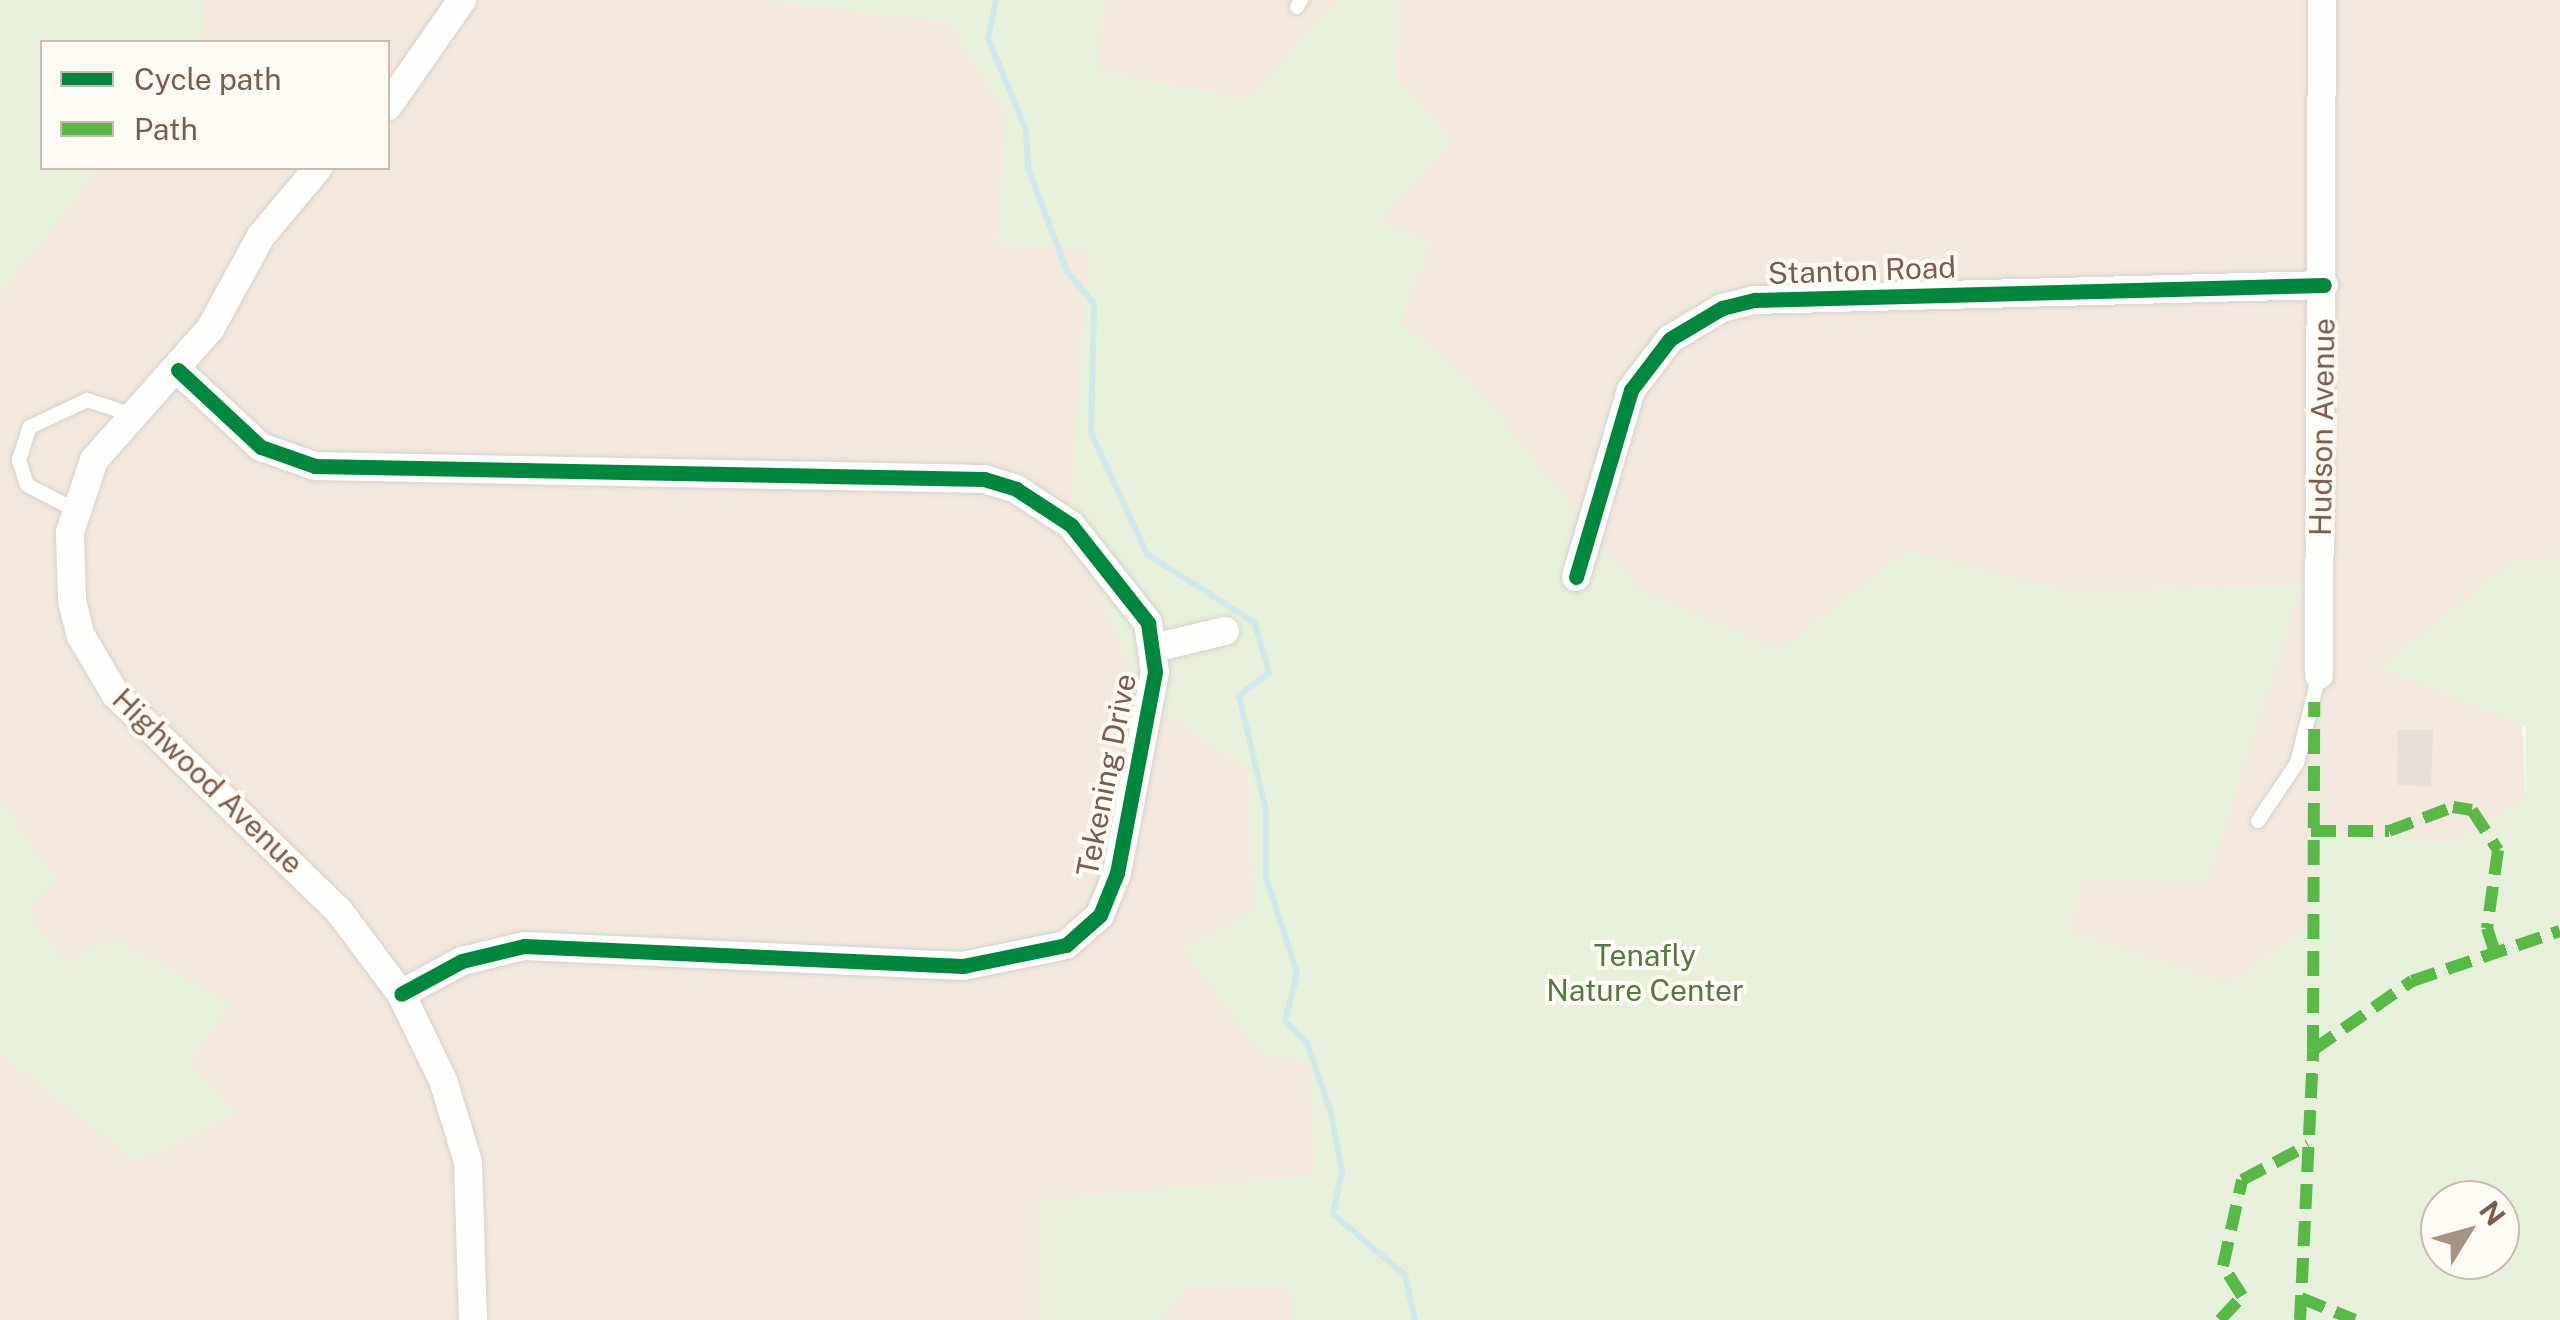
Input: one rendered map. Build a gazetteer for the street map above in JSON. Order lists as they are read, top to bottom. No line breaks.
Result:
{"streets":{"street":["Stanton Road","Hudson Avenue","Tekening Drive","Highwood Avenue"]},"crossings":[["Stanton Road","Hudson Avenue"],["Tekening Drive","Highwood Avenue"]],"parks":["Tenafly Nature Center"],"legend":["Cycle path","Path"],"north":"top right"}
